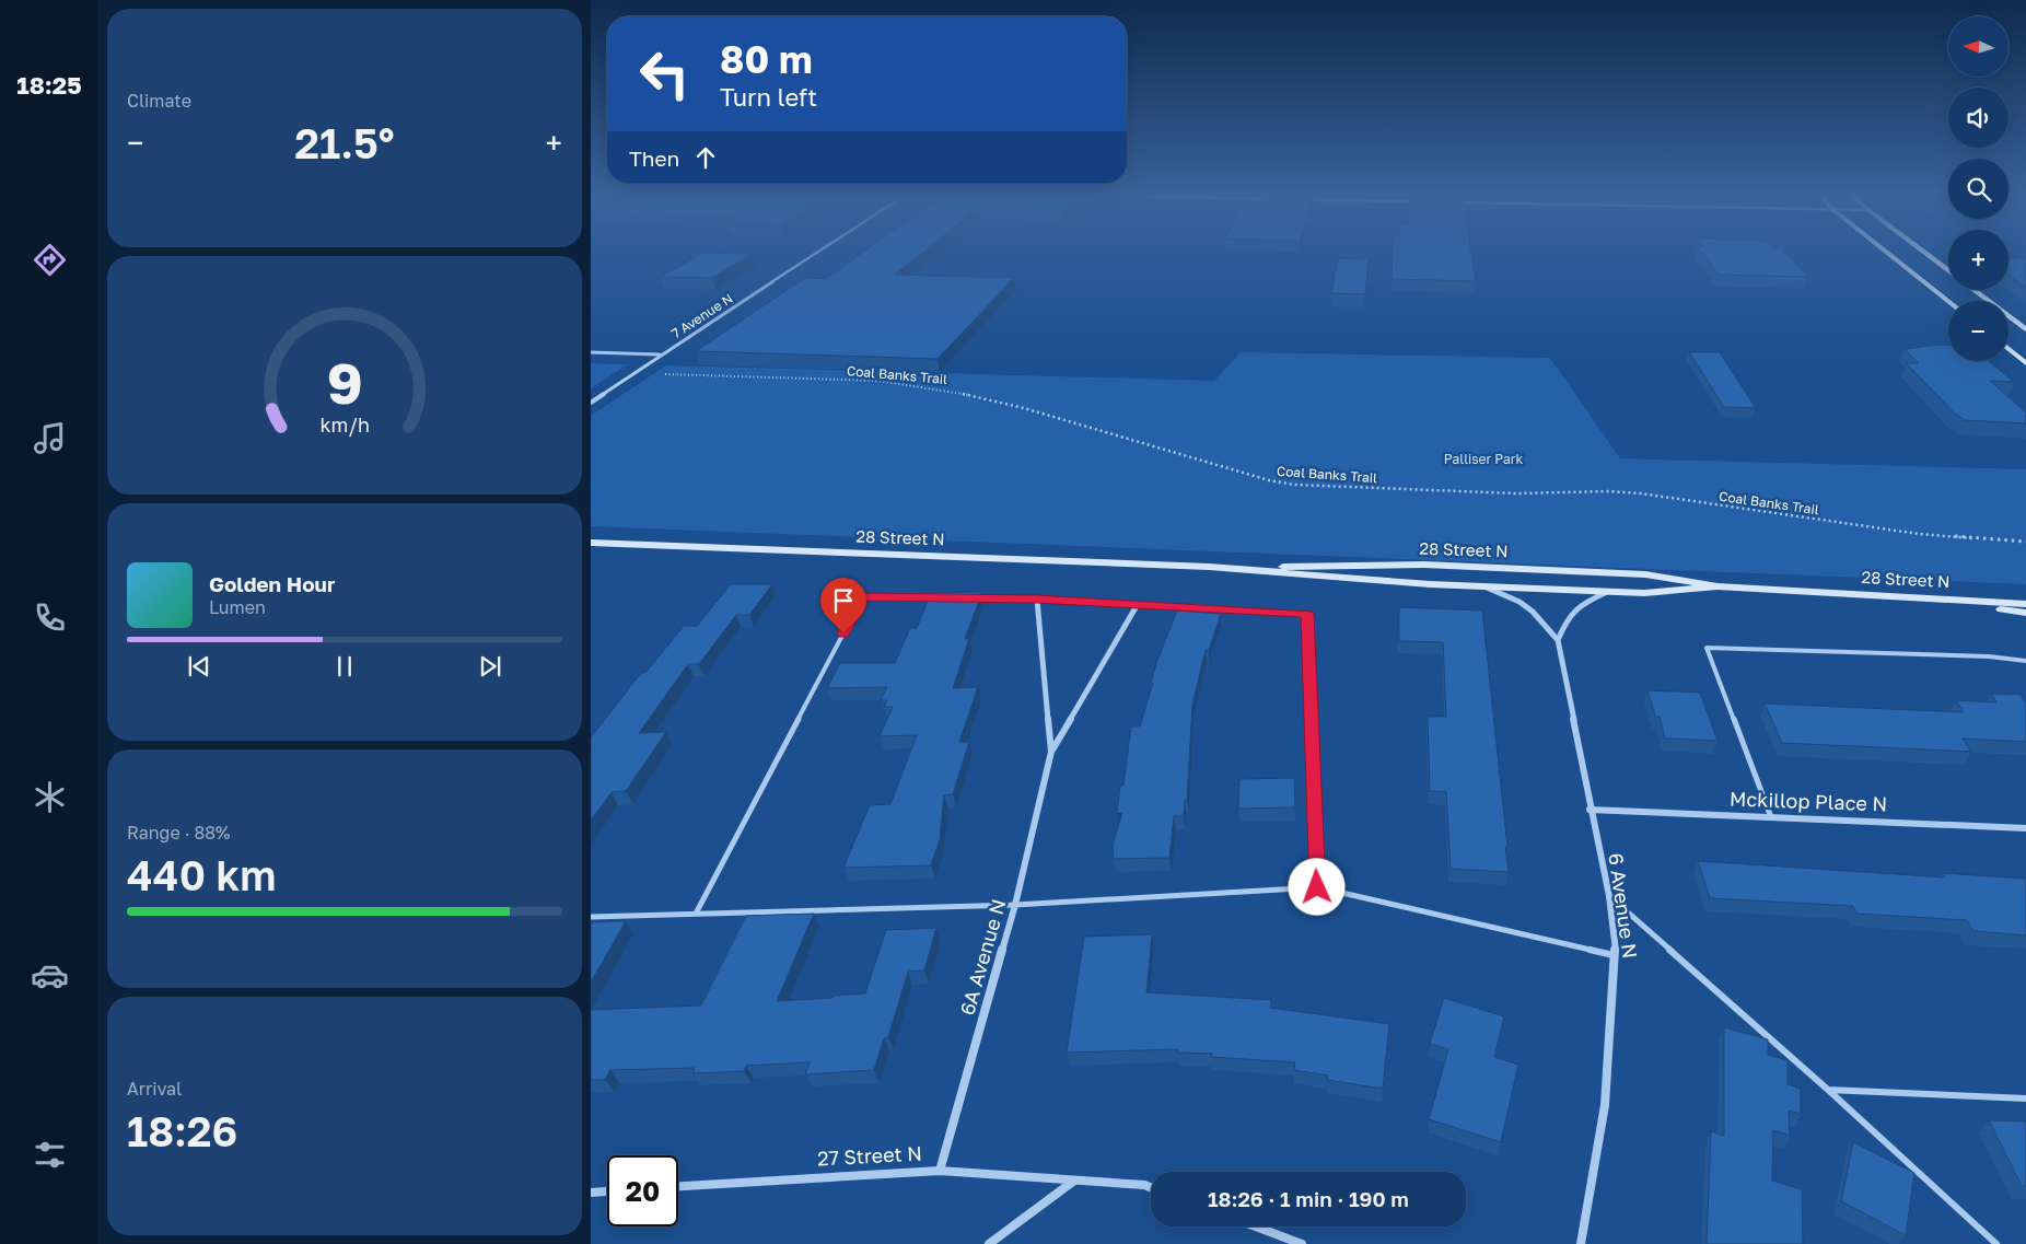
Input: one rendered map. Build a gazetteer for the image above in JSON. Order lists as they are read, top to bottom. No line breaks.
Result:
{"streets":{"main road":["28 Street N"],"street":["7 Avenue N","Mckillop Place N","6 Avenue N","6A Avenue N","27 Street N"],"path":["Coal Banks Trail"]},"crossings":[["7 Avenue N","Coal Banks Trail"],["Mckillop Place N","6 Avenue N"],["6A Avenue N","27 Street N"]],"parks":["Palliser Park"],"north":"left","page":{"tabs":"18:25","tile":["Climate",["Range · 88%","440 km"],["Arrival","18:26"]],"map_buttons":["+","−"],"turn":["80 m","Turn left"],"heat":["−","21.5°","+"],"then":"Then","song":["Golden Hour","Lumen"],"limit":"20","trip":"18:26 · 1 min · 190 m","gauge":["9","km/h"]}}
